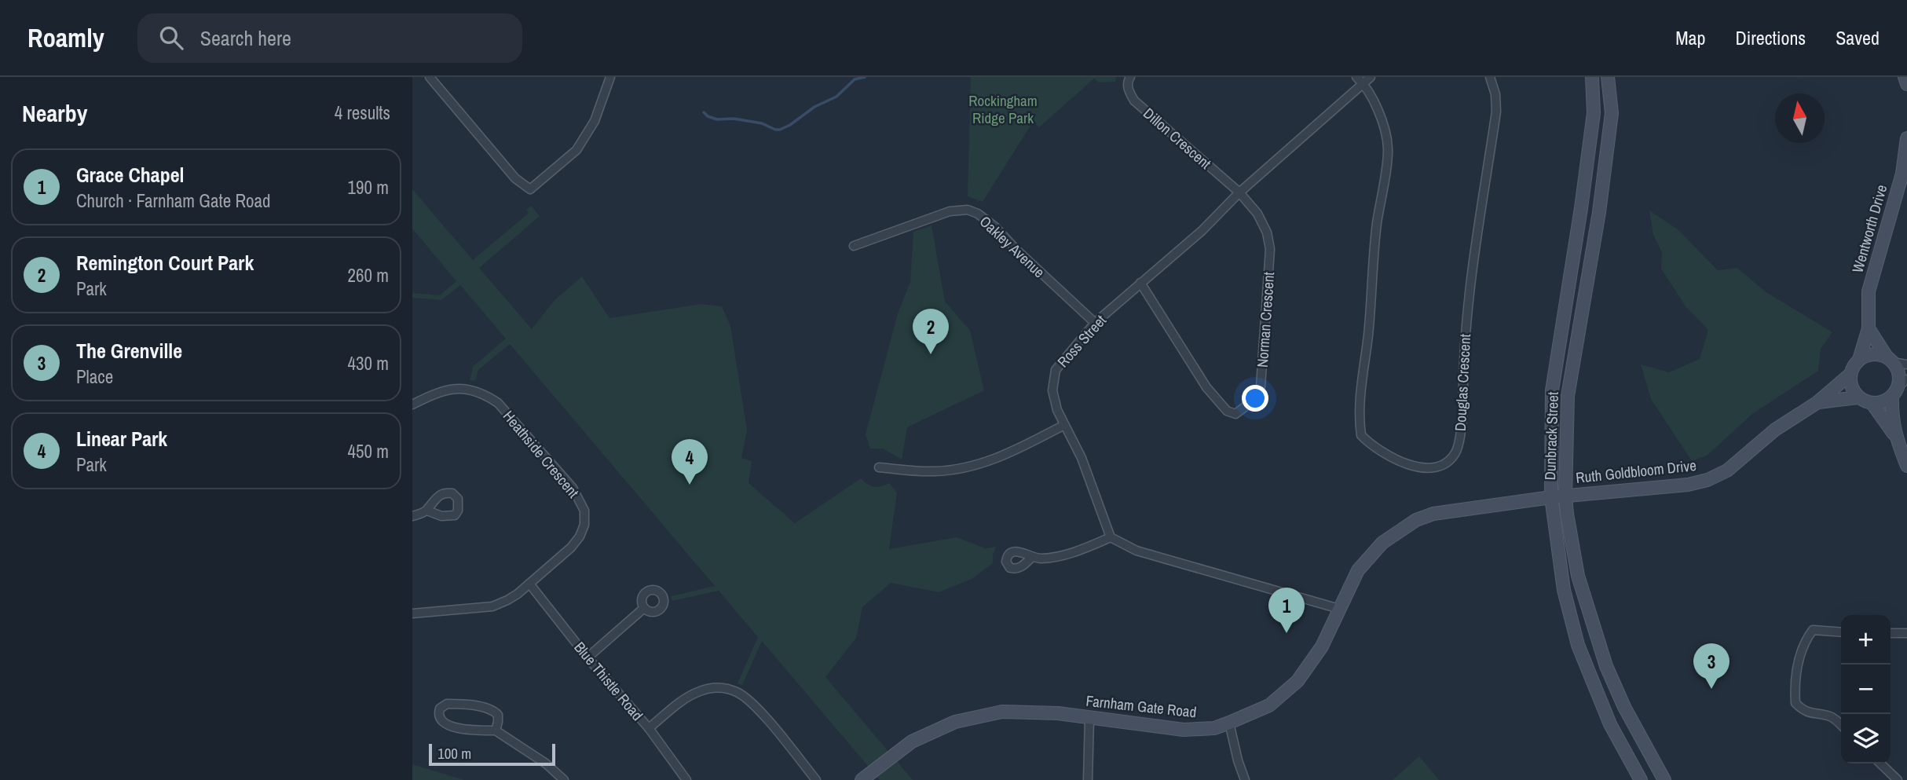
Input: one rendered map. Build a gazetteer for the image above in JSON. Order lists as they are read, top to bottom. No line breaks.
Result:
{"streets":{"street":["Dillon Crescent","Wentworth Drive","Oakley Avenue","Norman Crescent","Ross Street","Douglas Crescent","Dunbrack Street","Heathside Crescent","Ruth Goldbloom Drive","Blue Thistle Road","Farnham Gate Road"]},"crossings":[["Dillon Crescent","Norman Crescent"],["Dillon Crescent","Ross Street"],["Wentworth Drive","Ruth Goldbloom Drive"],["Oakley Avenue","Ross Street"],["Norman Crescent","Ross Street"],["Ross Street","Douglas Crescent"],["Dunbrack Street","Ruth Goldbloom Drive"],["Dunbrack Street","Farnham Gate Road"],["Heathside Crescent","Blue Thistle Road"],["Ruth Goldbloom Drive","Farnham Gate Road"]],"parks":["Rockingham Ridge Park"],"scale_bar":"100 m","north":"top","page":{"header":"Roamly","search":"Search here","nav":["Map","Directions","Saved"],"heading":["Nearby","4 results"],"list":[{"mark":"1","name":"Grace Chapel","note":"Church · Farnham Gate Road","value":"190 m"},{"mark":"2","name":"Remington Court Park","note":"Park","value":"260 m"},{"mark":"3","name":"The Grenville","note":"Place","value":"430 m"},{"mark":"4","name":"Linear Park","note":"Park","value":"450 m"}],"pins":["2","4","1","3"],"map_buttons":["+","−"],"scale":"100 m"}}
